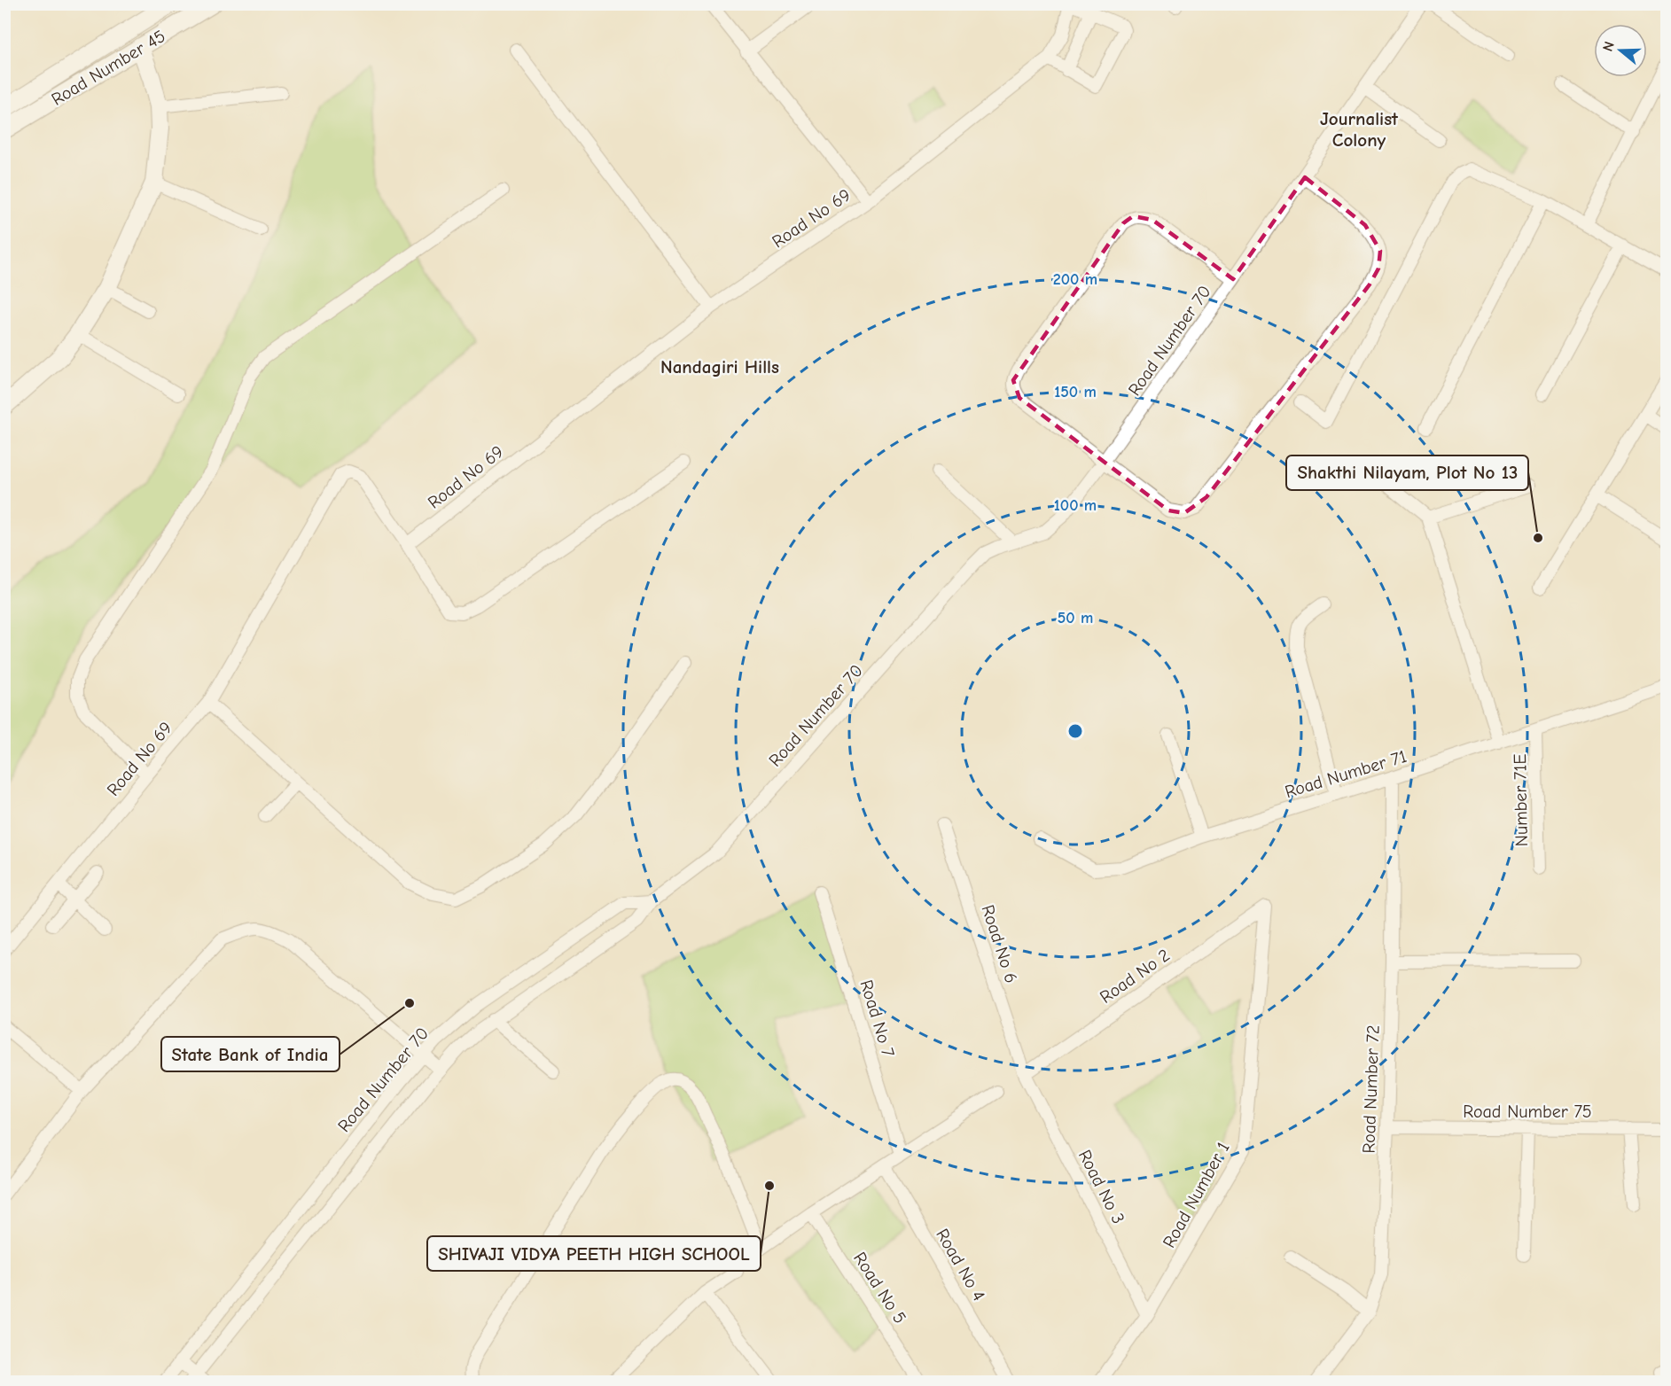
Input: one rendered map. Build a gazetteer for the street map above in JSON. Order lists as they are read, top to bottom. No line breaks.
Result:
{"streets":{"main road":["Road Number 45"],"street":["Road No 69","Road Number 70","Road Number 71","Number 71E","Road No 6","Road No 2","Road No 7","Road Number 72","Road Number 75","Road No 3","Road Number 1","Road No 4","Road No 5"]},"crossings":[["Road Number 71","Number 71E"],["Road Number 71","Road Number 72"],["Road No 6","Road No 2"],["Road No 6","Road No 3"],["Road No 2","Road No 3"],["Road No 2","Road Number 1"],["Road Number 72","Road Number 75"],["Road No 3","Road Number 1"]],"districts":["Journalist Colony","Nandagiri Hills"],"places":["Shakthi Nilayam, Plot No 13","State Bank of India","SHIVAJI VIDYA PEETH HIGH SCHOOL"],"north":"left","rings":["200 m","150 m","100 m","50 m"]}
